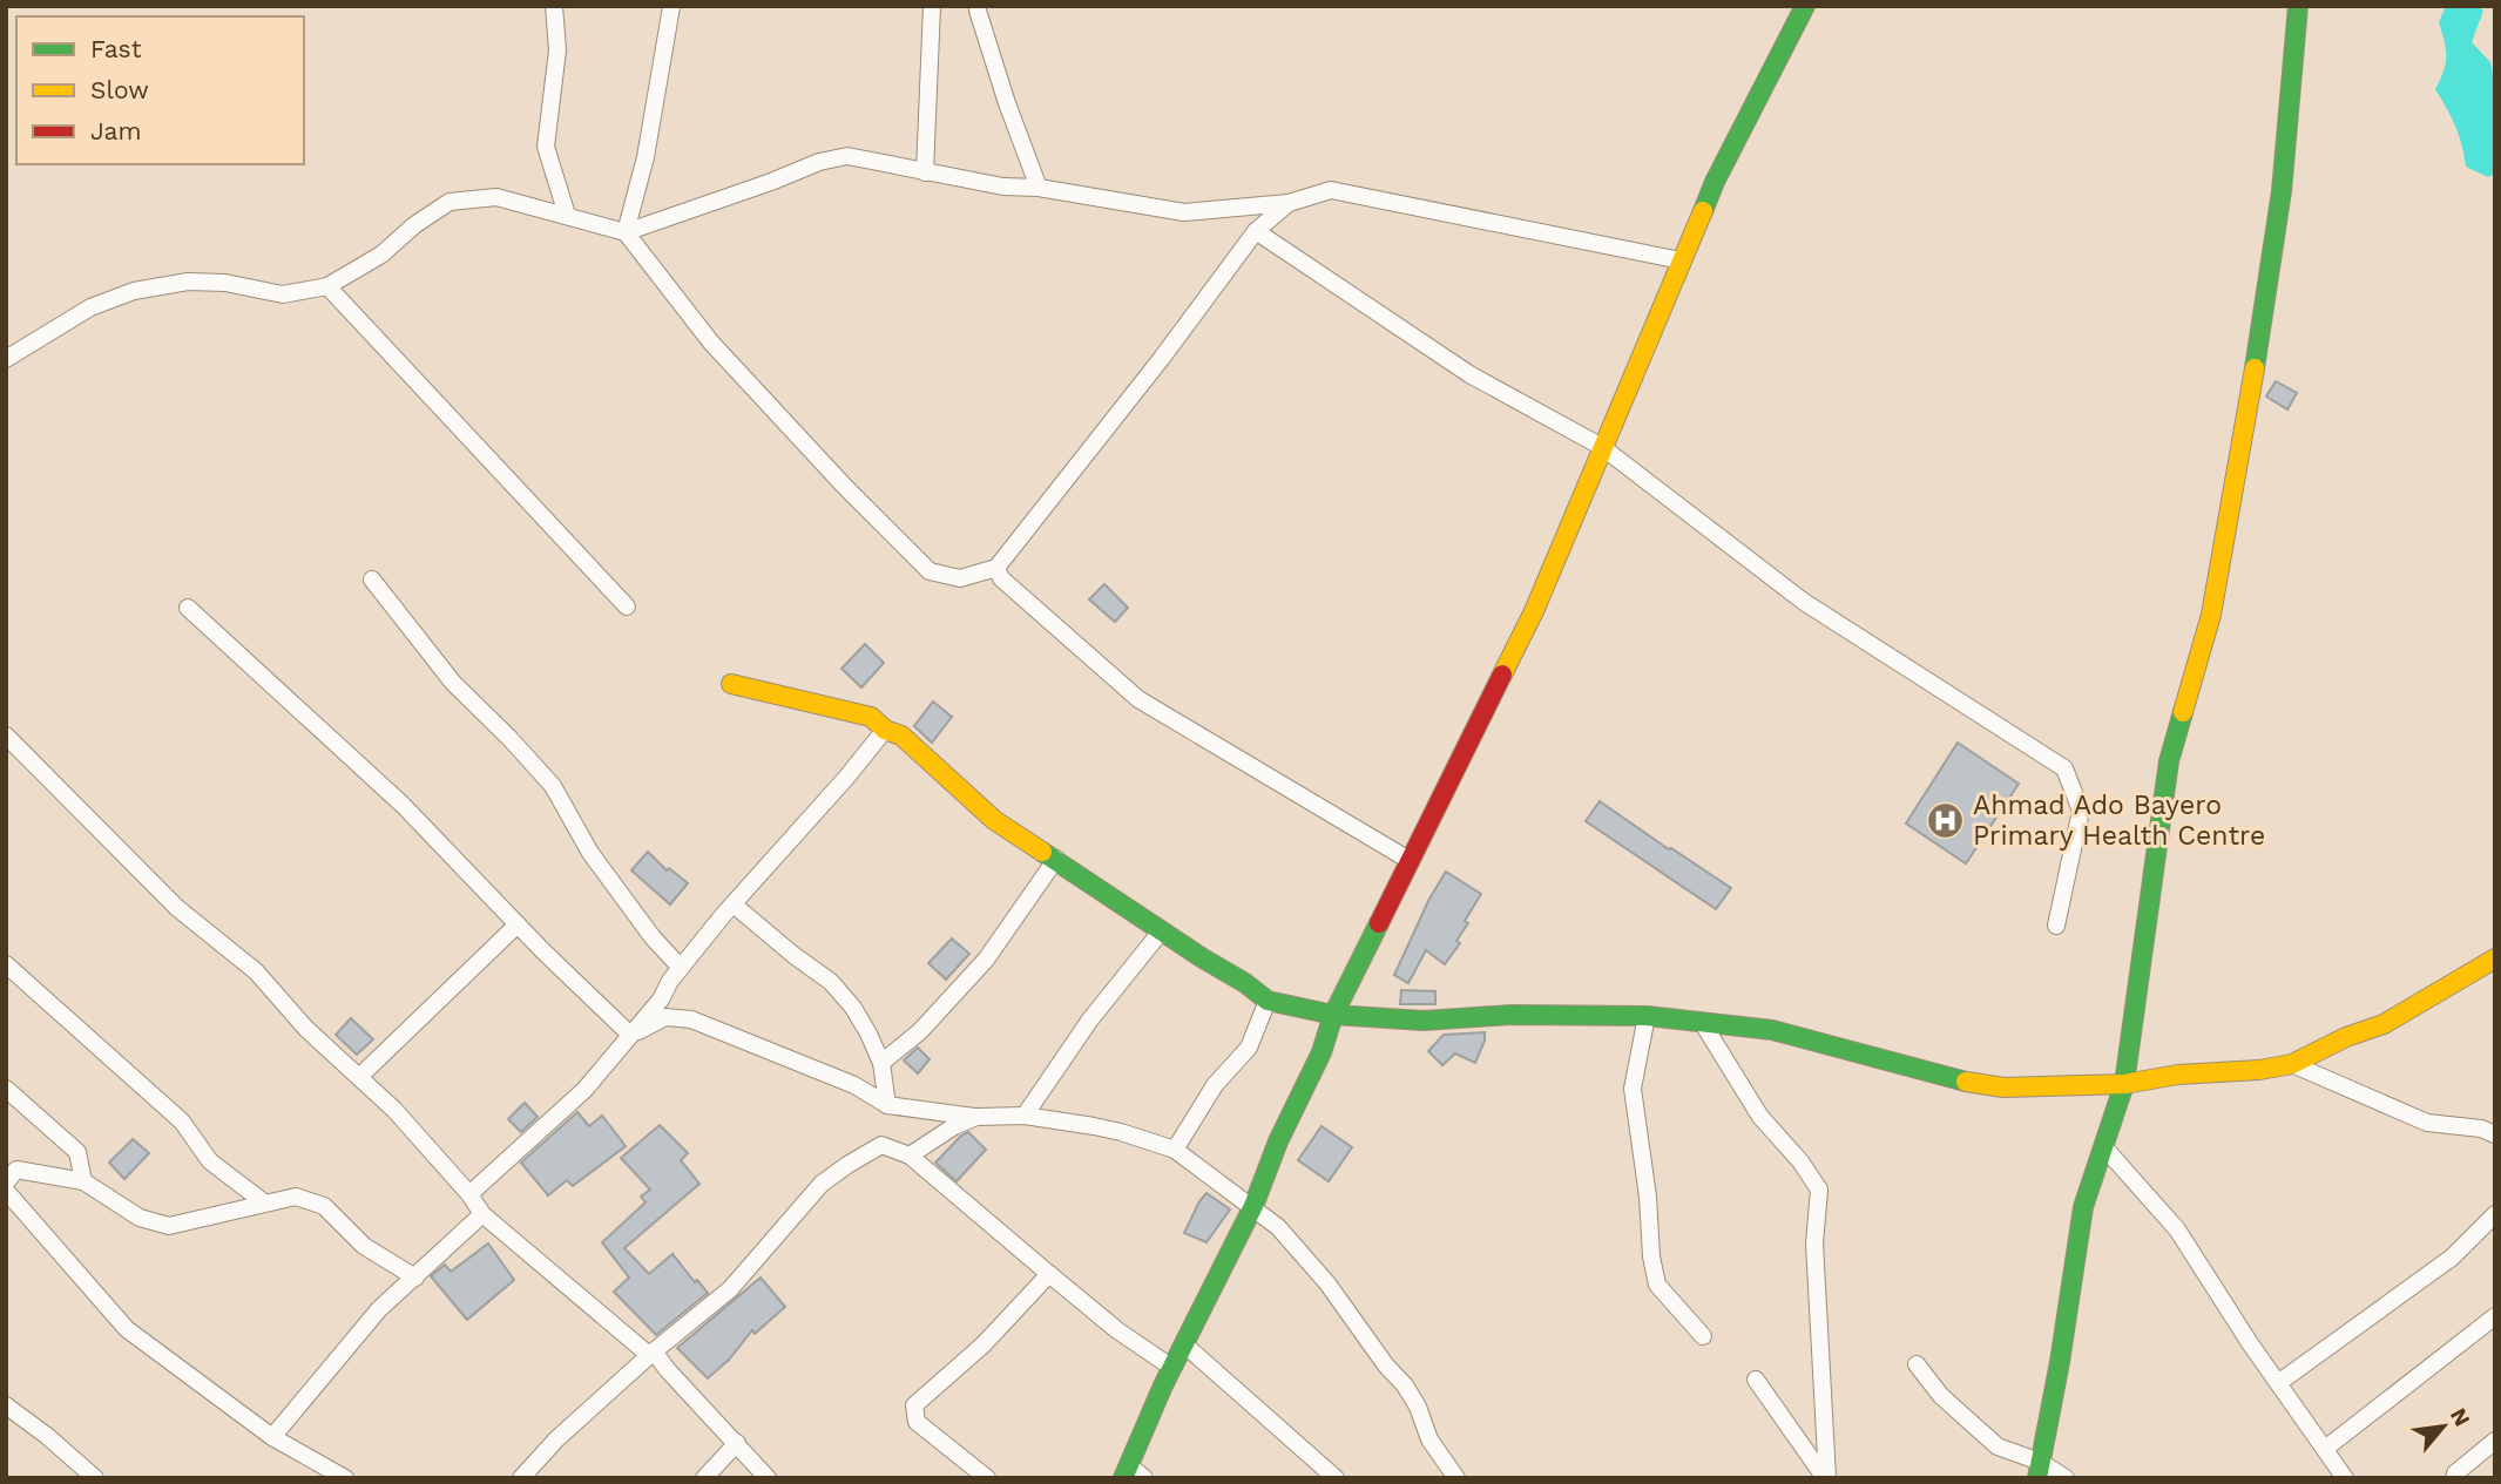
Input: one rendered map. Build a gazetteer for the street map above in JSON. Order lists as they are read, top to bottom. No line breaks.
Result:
{"places":{"hospital":["Ahmad Ado Bayero Primary Health Centre"]},"legend":["Fast","Slow","Jam"],"north":"top right"}
